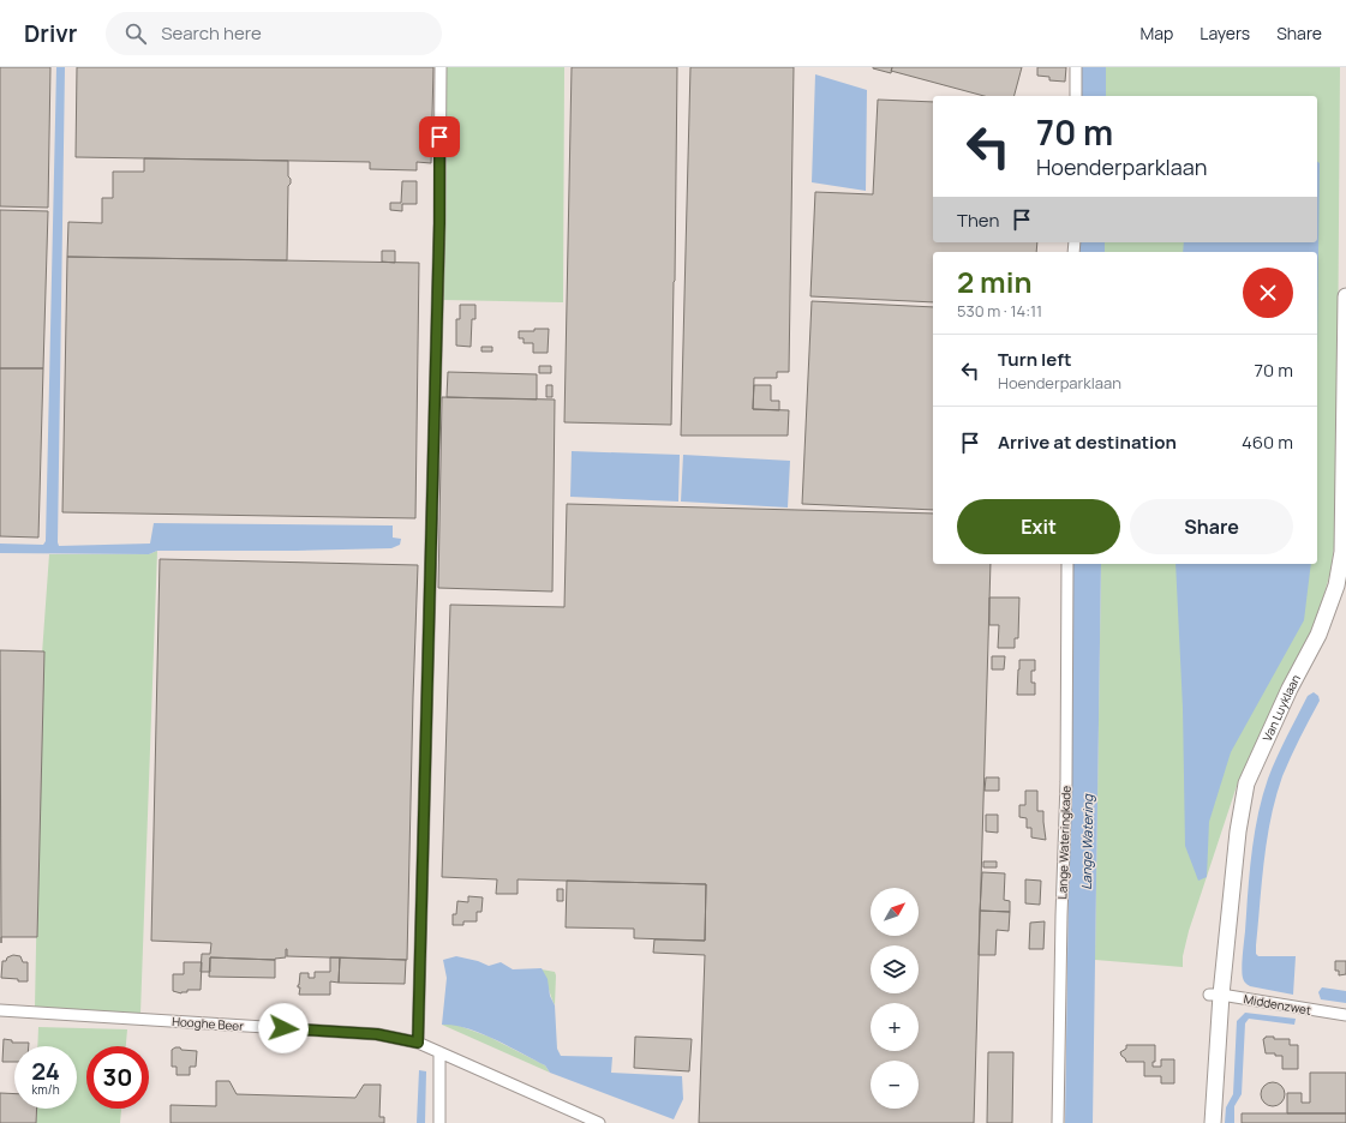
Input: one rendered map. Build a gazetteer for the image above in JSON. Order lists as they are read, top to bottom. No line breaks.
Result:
{"streets":{"street":["Van Luyklaan","Lange Wateringkade","Middenzwet","Hooghe Beer"]},"crossings":[["Van Luyklaan","Middenzwet"]],"water":["Lange Watering"],"north":"top right","page":{"header":"Drivr","search":"Search here","nav":["Map","Layers","Share"],"turn":["70 m","Hoenderparklaan"],"then":"Then","heading":["2 min","530 m · 14:11"],"list":[{"name":"Turn left","note":"Hoenderparklaan","value":"70 m"},{"name":"Arrive at destination","value":"460 m"}],"buttons":["Exit","Share"],"map_buttons":["+","−"],"speed":"24 km/h","limit":"30"}}
